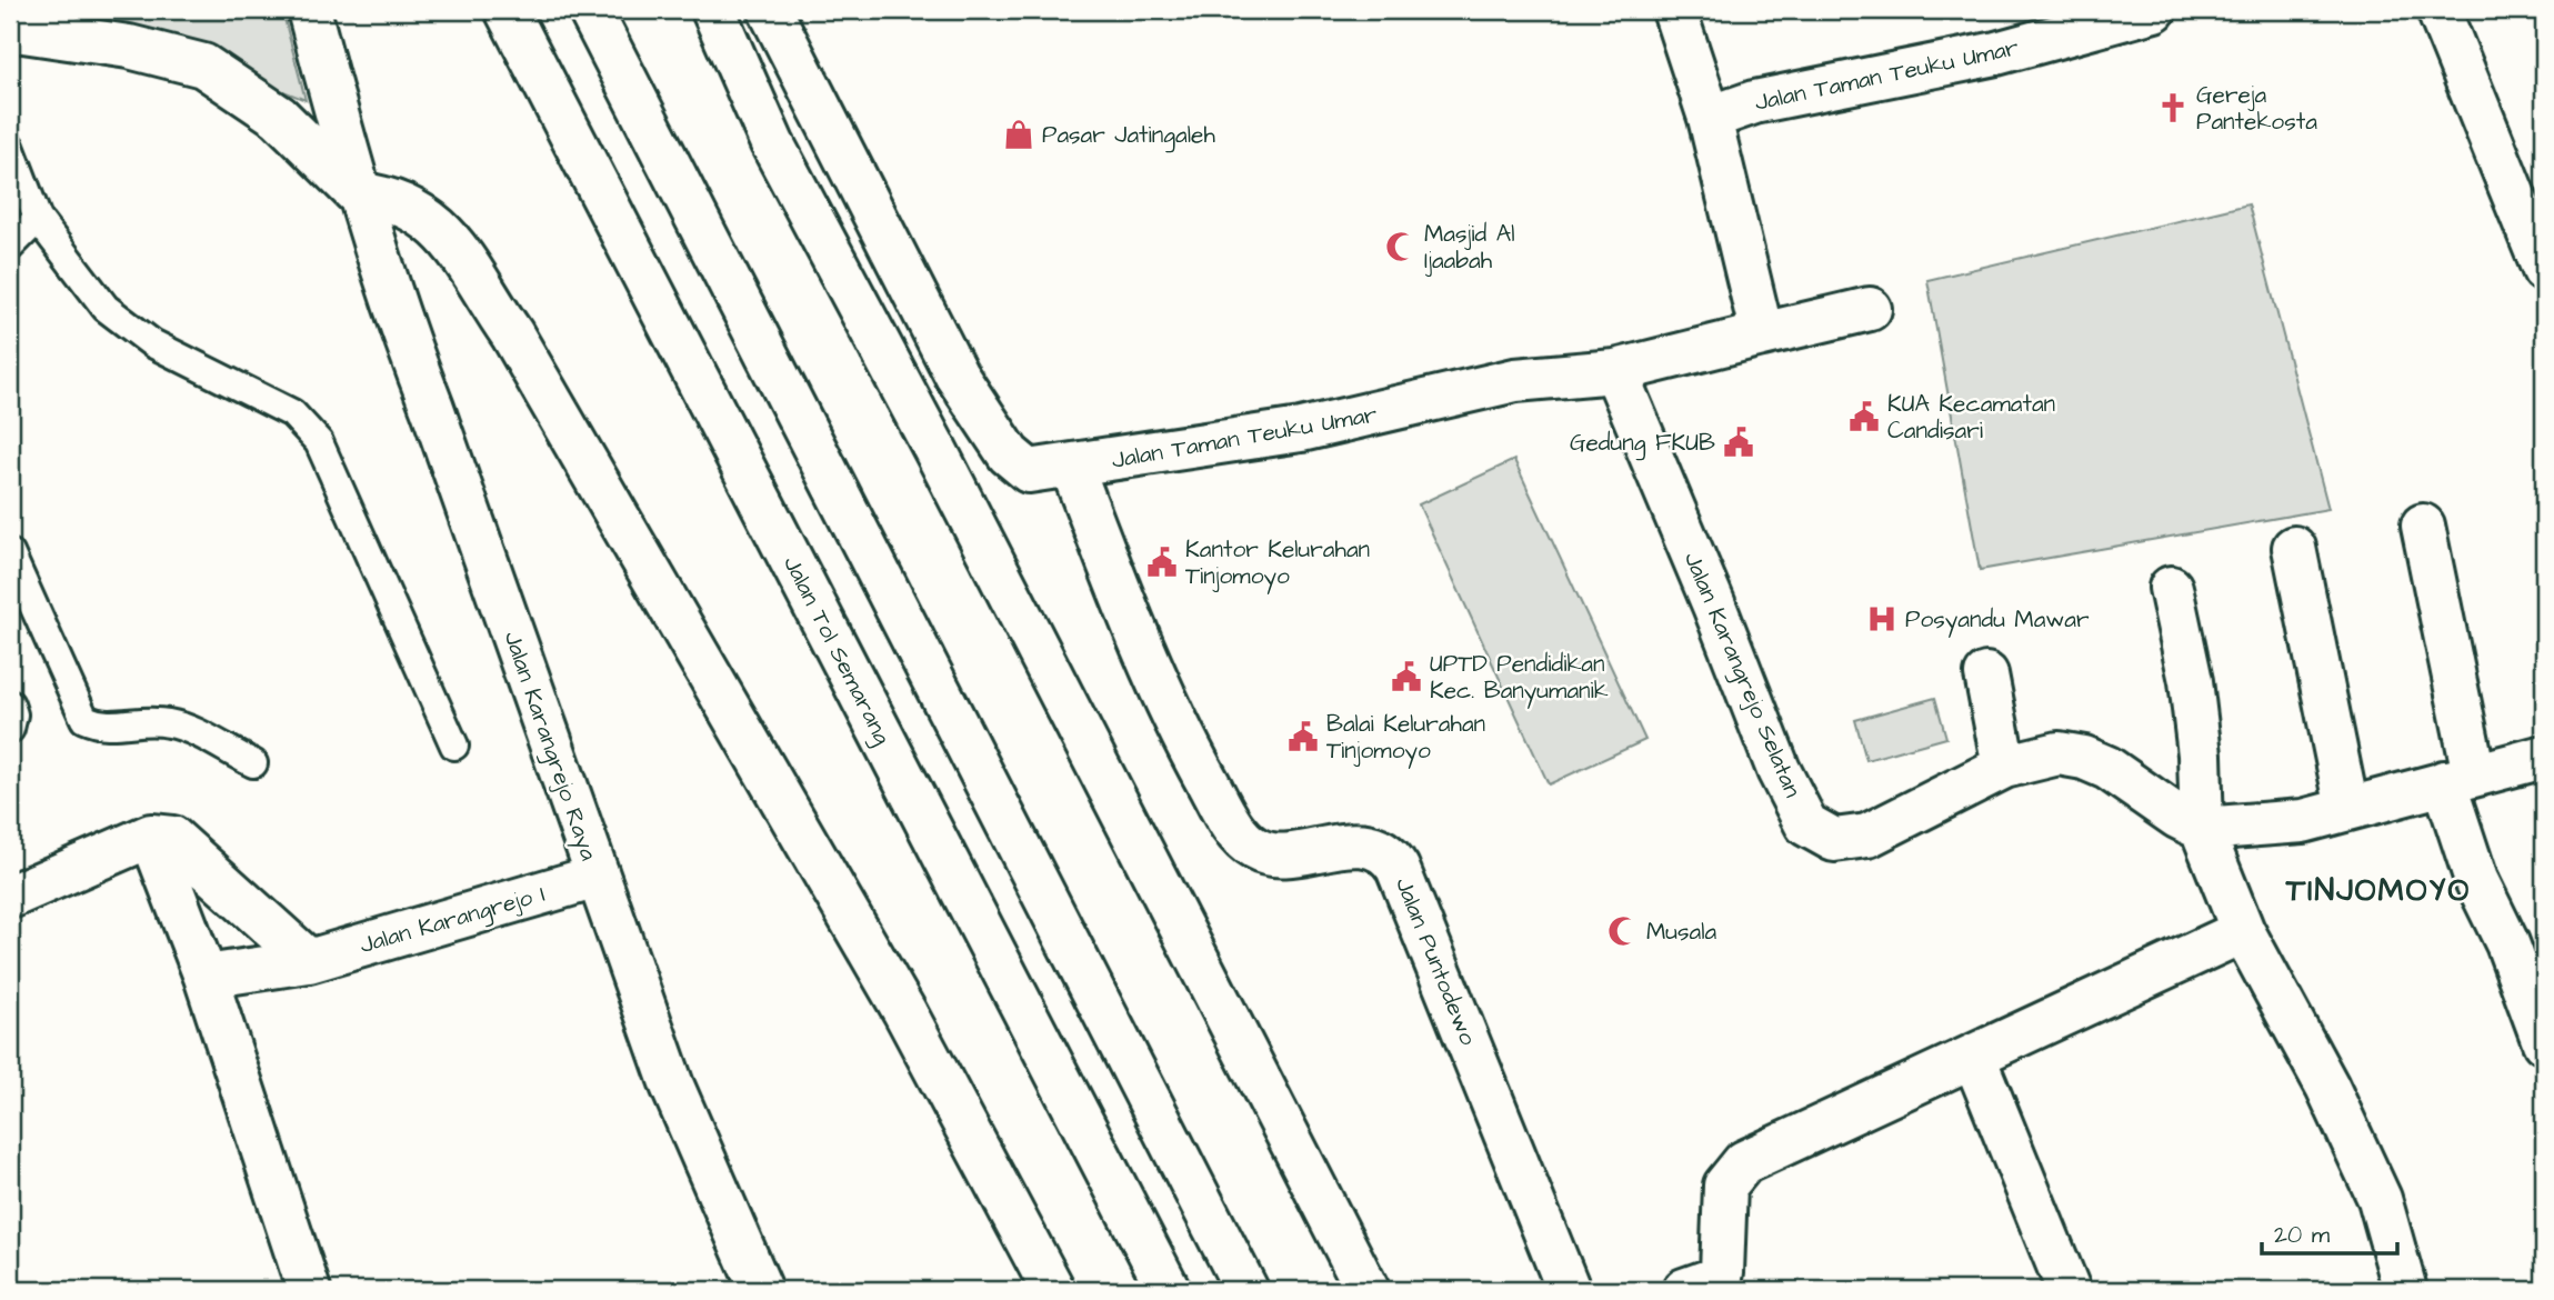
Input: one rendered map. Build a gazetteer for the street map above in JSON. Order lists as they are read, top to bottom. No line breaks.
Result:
{"streets":{"main road":["Jalan Taman Teuku Umar","Jalan Tol Semarang","Jalan Karangrejo Selatan","Jalan Karangrejo Raya","Jalan Karangrejo I","Jalan Puntodewo"]},"crossings":[["Jalan Taman Teuku Umar","Jalan Karangrejo Selatan"],["Jalan Taman Teuku Umar","Jalan Puntodewo"],["Jalan Karangrejo Raya","Jalan Karangrejo I"]],"districts":["TINJOMOYO"],"places":{"church":["Gereja Pantekosta"],"shop":["Pasar Jatingaleh"],"mosque":["Masjid Al Ijaabah","Musala"],"public building":["KUA Kecamatan Candisari","Gedung FKUB","Kantor Kelurahan Tinjomoyo","UPTD Pendidikan Kec. Banyumanik","Balai Kelurahan Tinjomoyo"],"hospital":["Posyandu Mawar"]},"scale_bar":"20 m"}
